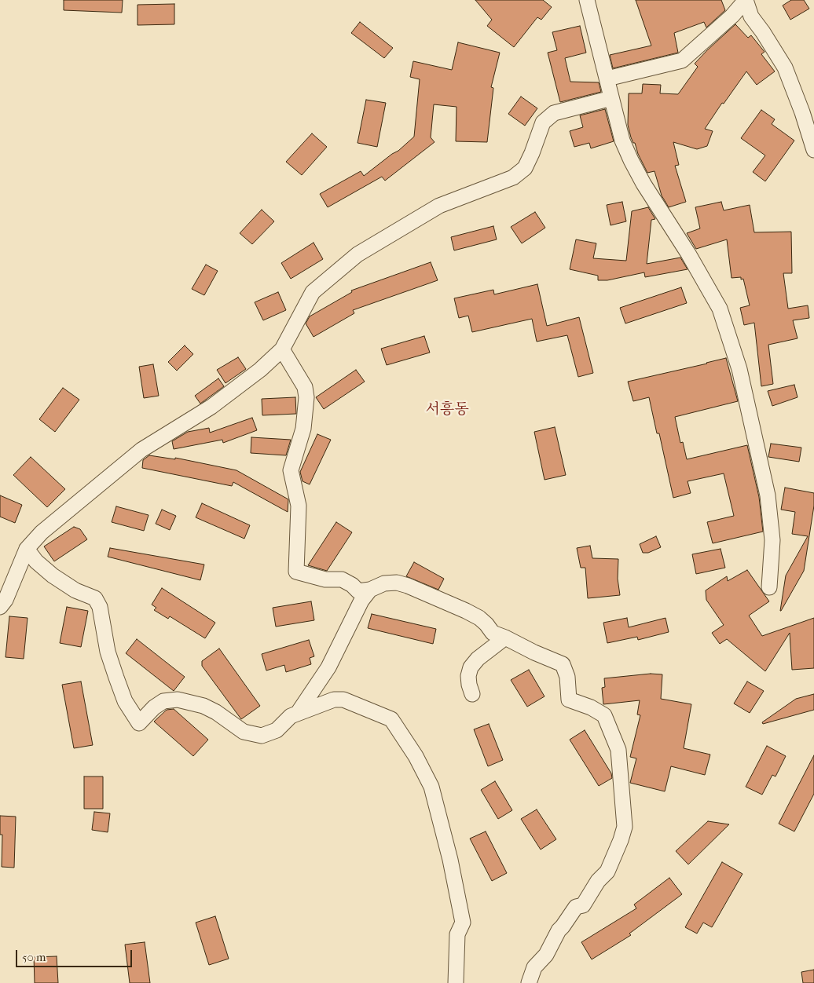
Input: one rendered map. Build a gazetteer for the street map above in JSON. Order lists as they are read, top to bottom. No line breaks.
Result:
{"districts":["서흥동"],"scale_bar":"50 m"}
